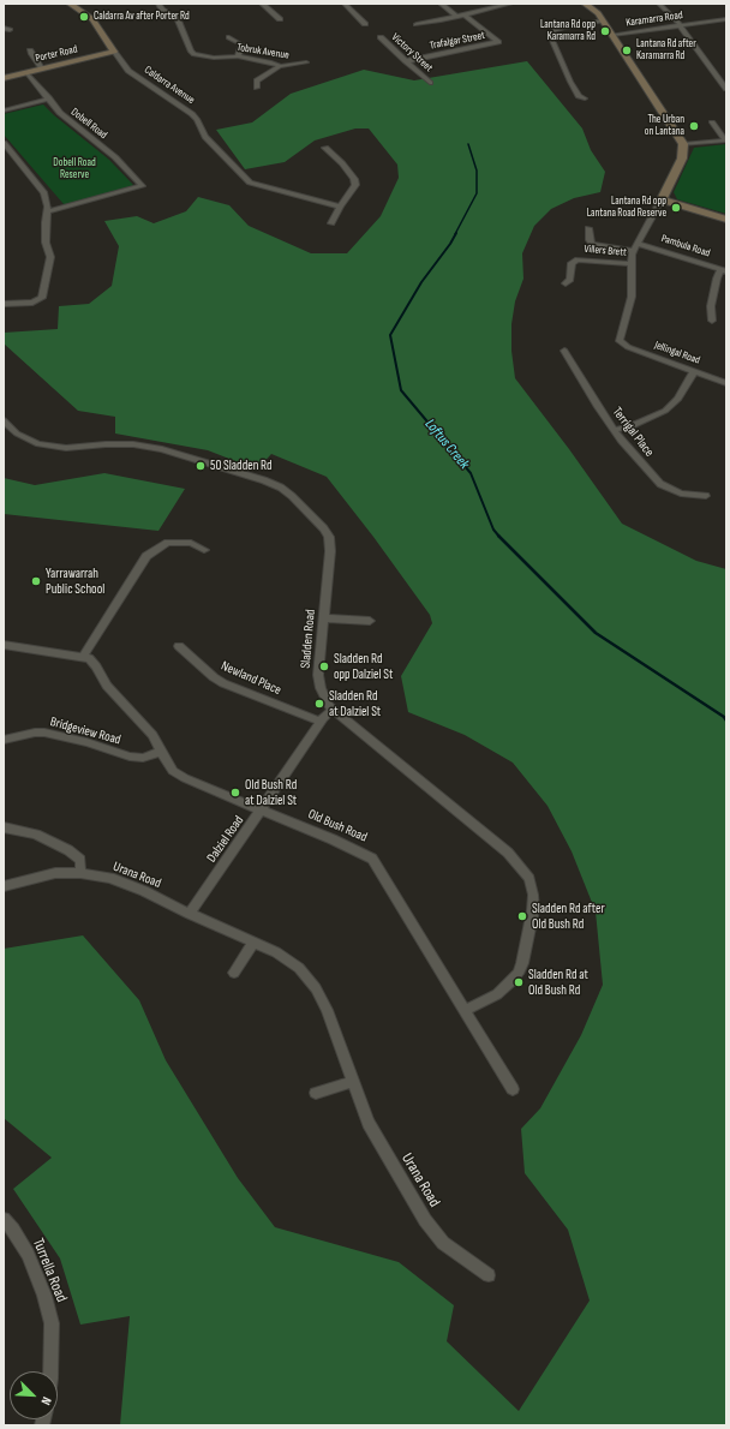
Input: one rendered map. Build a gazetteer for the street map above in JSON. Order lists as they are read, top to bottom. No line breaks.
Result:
{"streets":{"street":["Karamarra Road","Trafalgar Street","Tobruk Avenue","Victory Street","Porter Road","Caldarra Avenue","Dobell Road","Pambula Road","Villers Brett","Jellingal Road","Terrigal Place","Sladden Road","Newland Place","Bridgeview Road","Old Bush Road","Dalziel Road","Urana Road","Turrella Road"]},"crossings":[["Trafalgar Street","Victory Street"],["Porter Road","Caldarra Avenue"],["Porter Road","Dobell Road"],["Villers Brett","Jellingal Road"],["Sladden Road","Old Bush Road"],["Sladden Road","Dalziel Road"],["Newland Place","Dalziel Road"],["Bridgeview Road","Old Bush Road"],["Old Bush Road","Dalziel Road"],["Dalziel Road","Urana Road"]],"water":["Loftus Creek"],"parks":["Dobell Road Reserve"],"places":["Caldarra Av after Porter Rd","Lantana Rd opp Karamarra Rd","Lantana Rd after Karamarra Rd","The Urban on Lantana","Lantana Rd opp Lantana Road Reserve","50 Sladden Rd","Yarrawarrah Public School","Sladden Rd opp Dalziel St","Sladden Rd at Dalziel St","Old Bush Rd at Dalziel St","Sladden Rd after Old Bush Rd","Sladden Rd at Old Bush Rd"],"north":"bottom right"}
